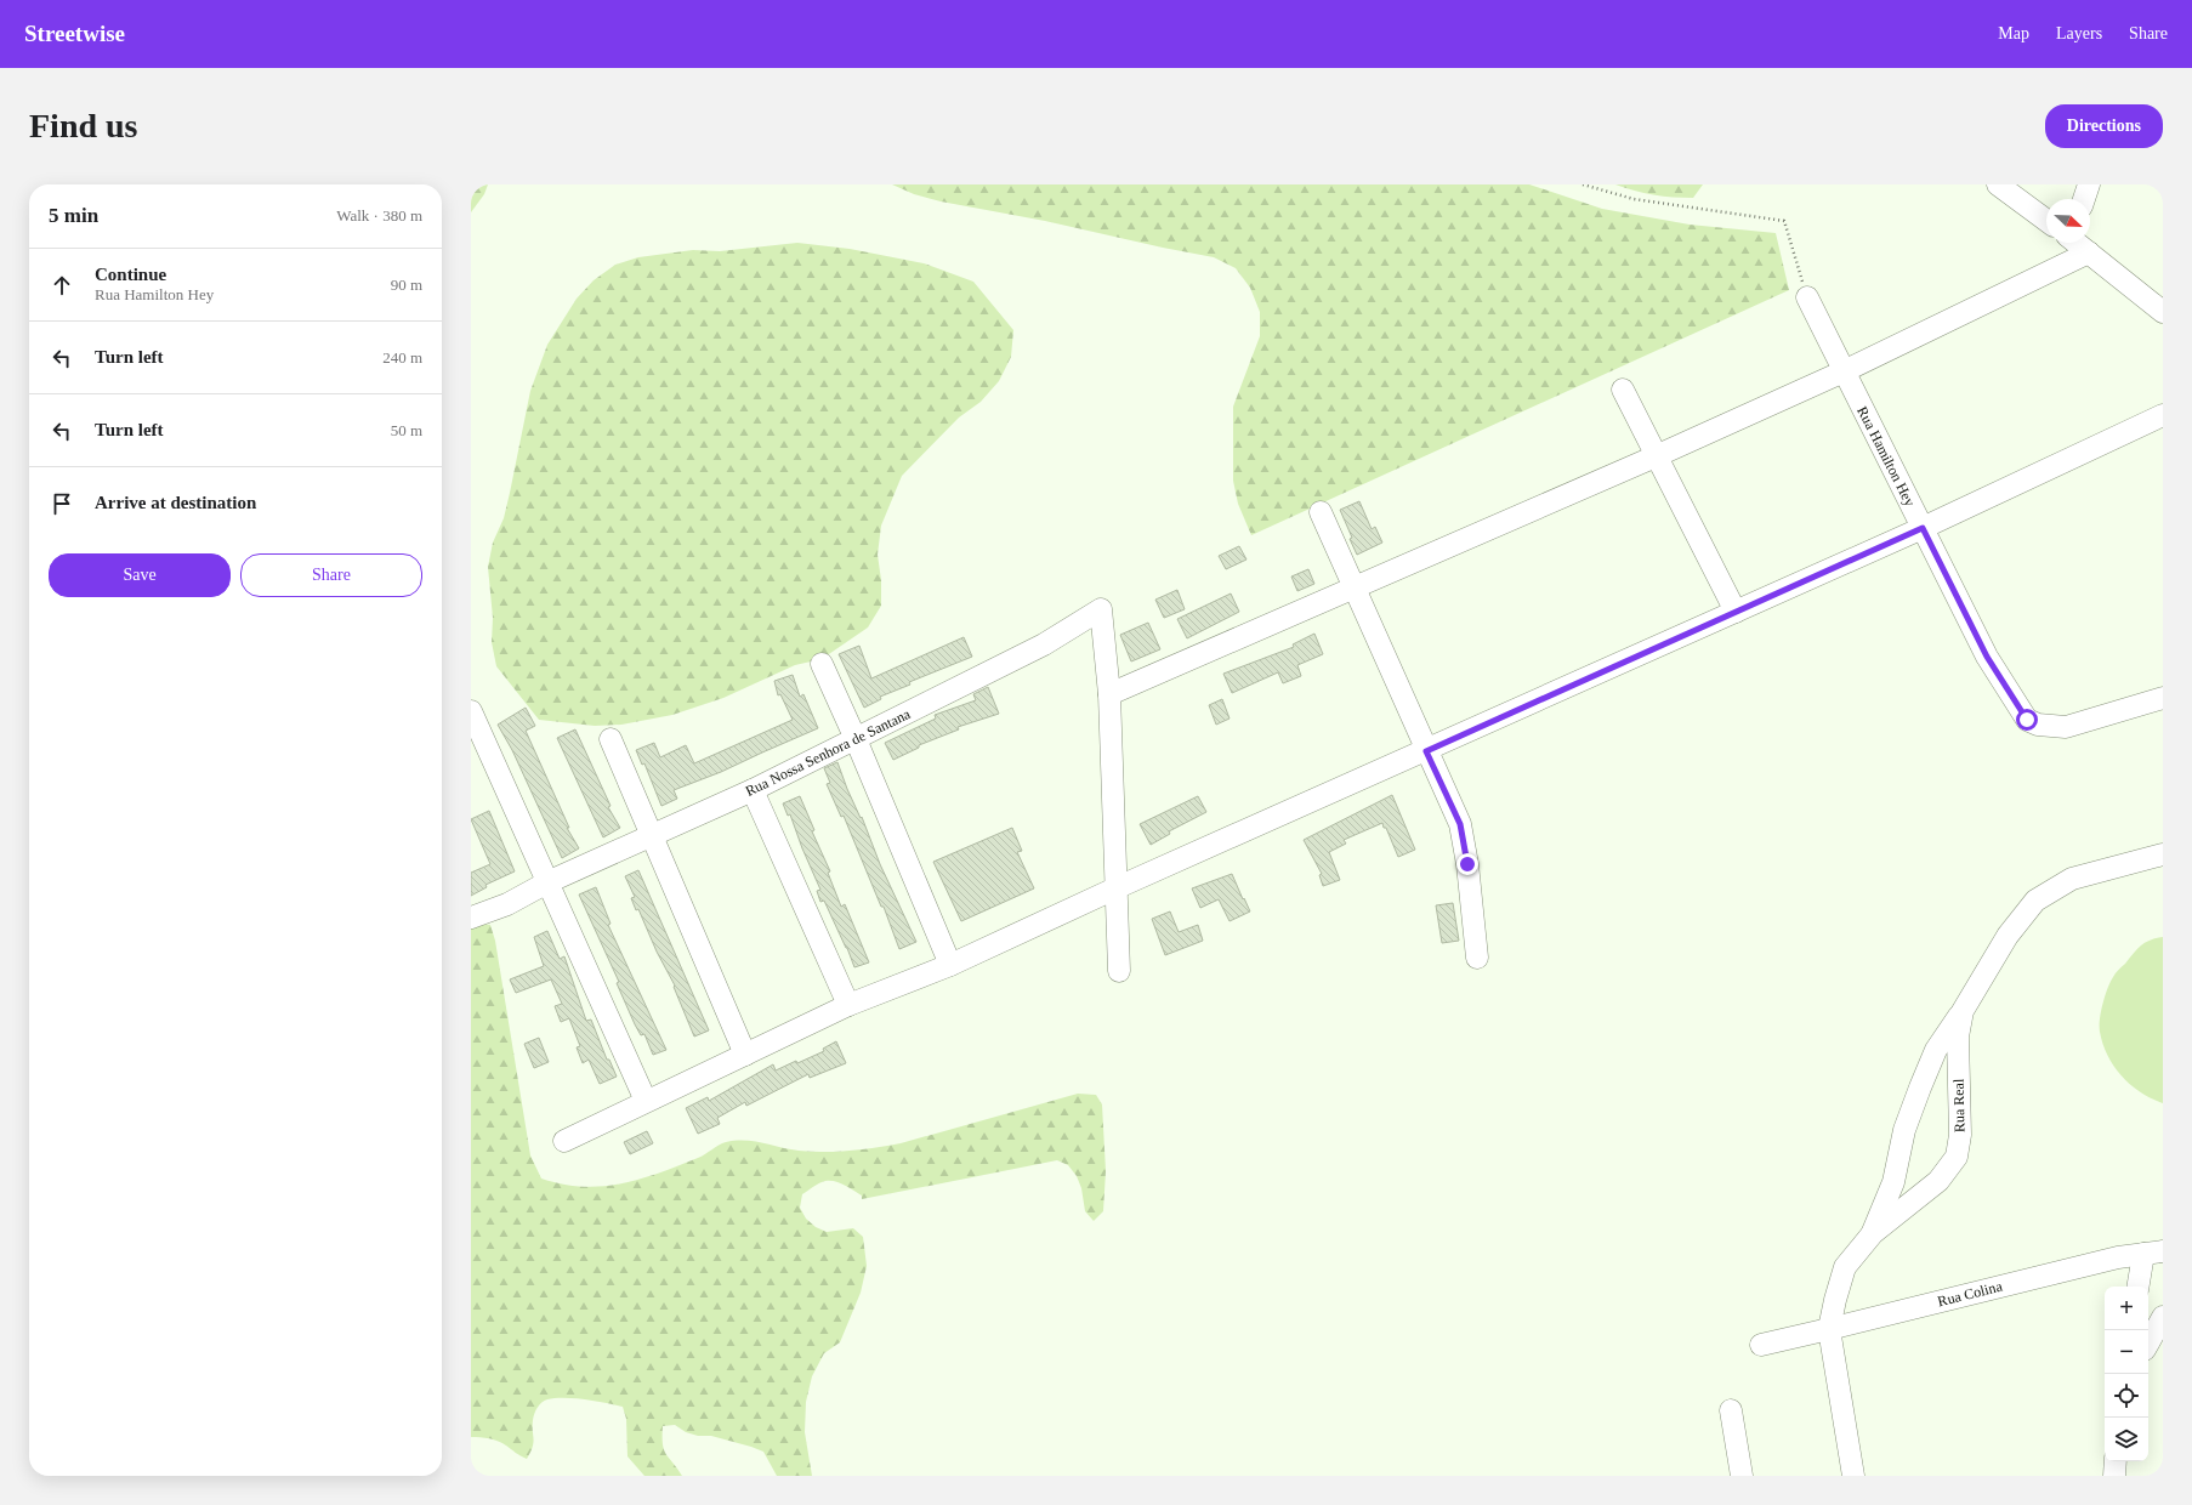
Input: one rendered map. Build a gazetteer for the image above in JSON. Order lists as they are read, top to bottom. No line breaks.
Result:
{"streets":{"street":["Rua Hamilton Hey","Rua Nossa Senhora de Santana","Rua Real","Rua Colina"]},"crossings":[["Rua Real","Rua Colina"]],"north":"bottom right","page":{"header":"Streetwise","nav":["Map","Layers","Share"],"buttons":["Directions",["Save","Share"]],"title":"Find us","heading":["5 min","Walk · 380 m"],"list":[["Continue","Rua Hamilton Hey","90 m"],["Turn left","240 m"],["Turn left","50 m"],"Arrive at destination"],"map_buttons":["+","−"]}}
